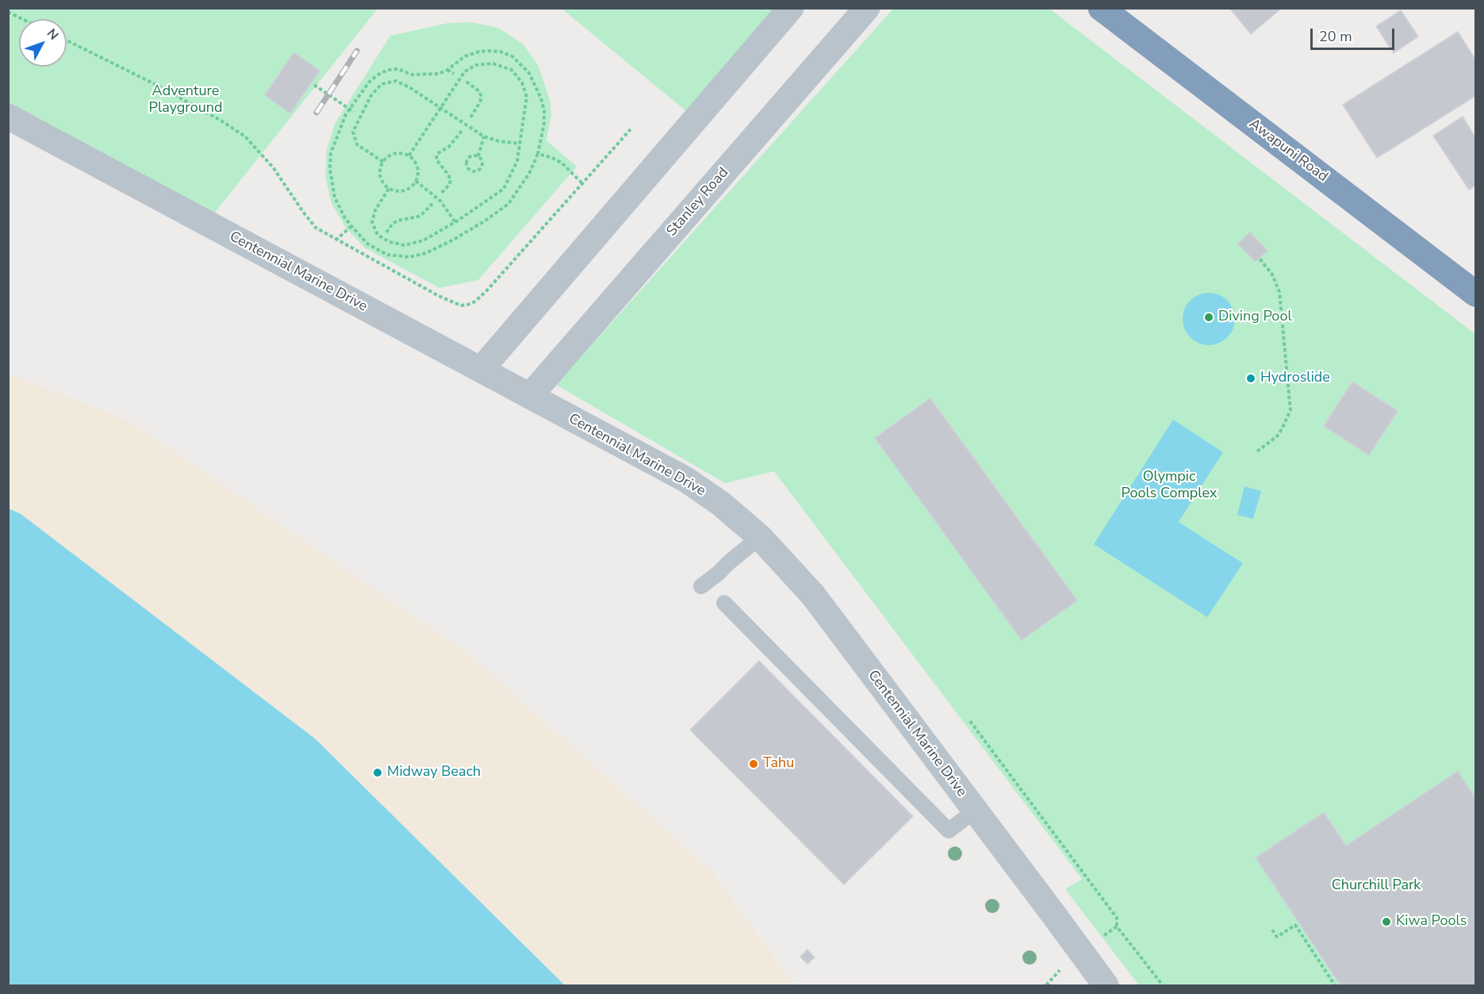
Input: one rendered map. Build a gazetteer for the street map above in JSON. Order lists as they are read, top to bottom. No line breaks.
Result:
{"streets":{"highway":["Awapuni Road"],"street":["Stanley Road","Centennial Marine Drive"]},"crossings":[["Stanley Road","Centennial Marine Drive"]],"parks":["Adventure Playground","Olympic Pools Complex","Churchill Park"],"places":["Diving Pool","Hydroslide","Tahu","Midway Beach","Kiwa Pools"],"scale_bar":"20 m","north":"top right"}
